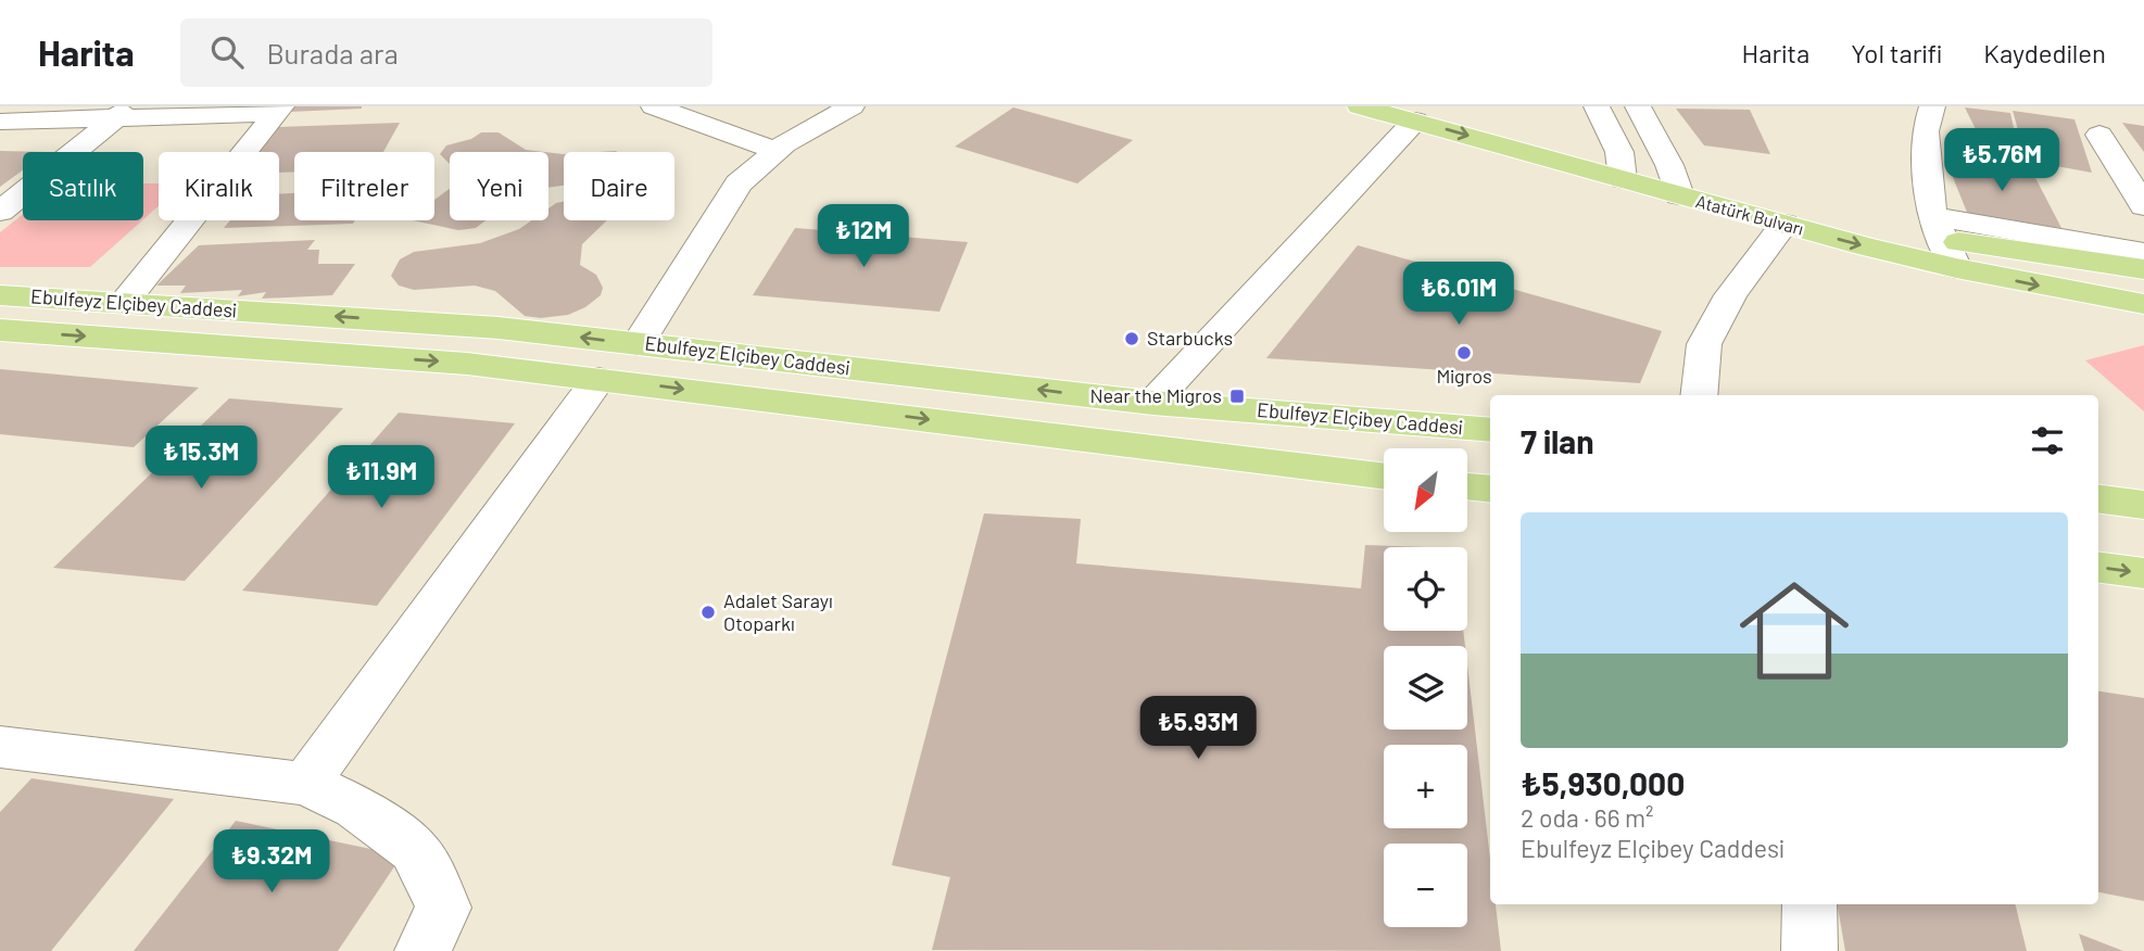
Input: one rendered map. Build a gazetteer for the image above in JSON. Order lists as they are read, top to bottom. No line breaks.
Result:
{"streets":{"main road":["Atatürk Bulvarı","Ebulfeyz Elçibey Caddesi"]},"places":{"other":["Starbucks","Migros","Adalet Sarayı Otoparkı"],"transit":["Near the Migros"]},"north":"bottom left","page":{"header":"Harita","search":"Burada ara","nav":["Harita","Yol tarifi","Kaydedilen"],"price":["₺5.76M","₺12M","₺6.01M","₺15.3M","₺11.9M","₺5.93M","₺9.32M"],"chip":["Satılık","Kiralık","Filtreler","Yeni","Daire"],"heading":"7 ilan","map_buttons":["+","−"],"list":[{"name":"₺5,930,000","note":"2 oda · 66 m² · Ebulfeyz Elçibey Caddesi"}]}}
